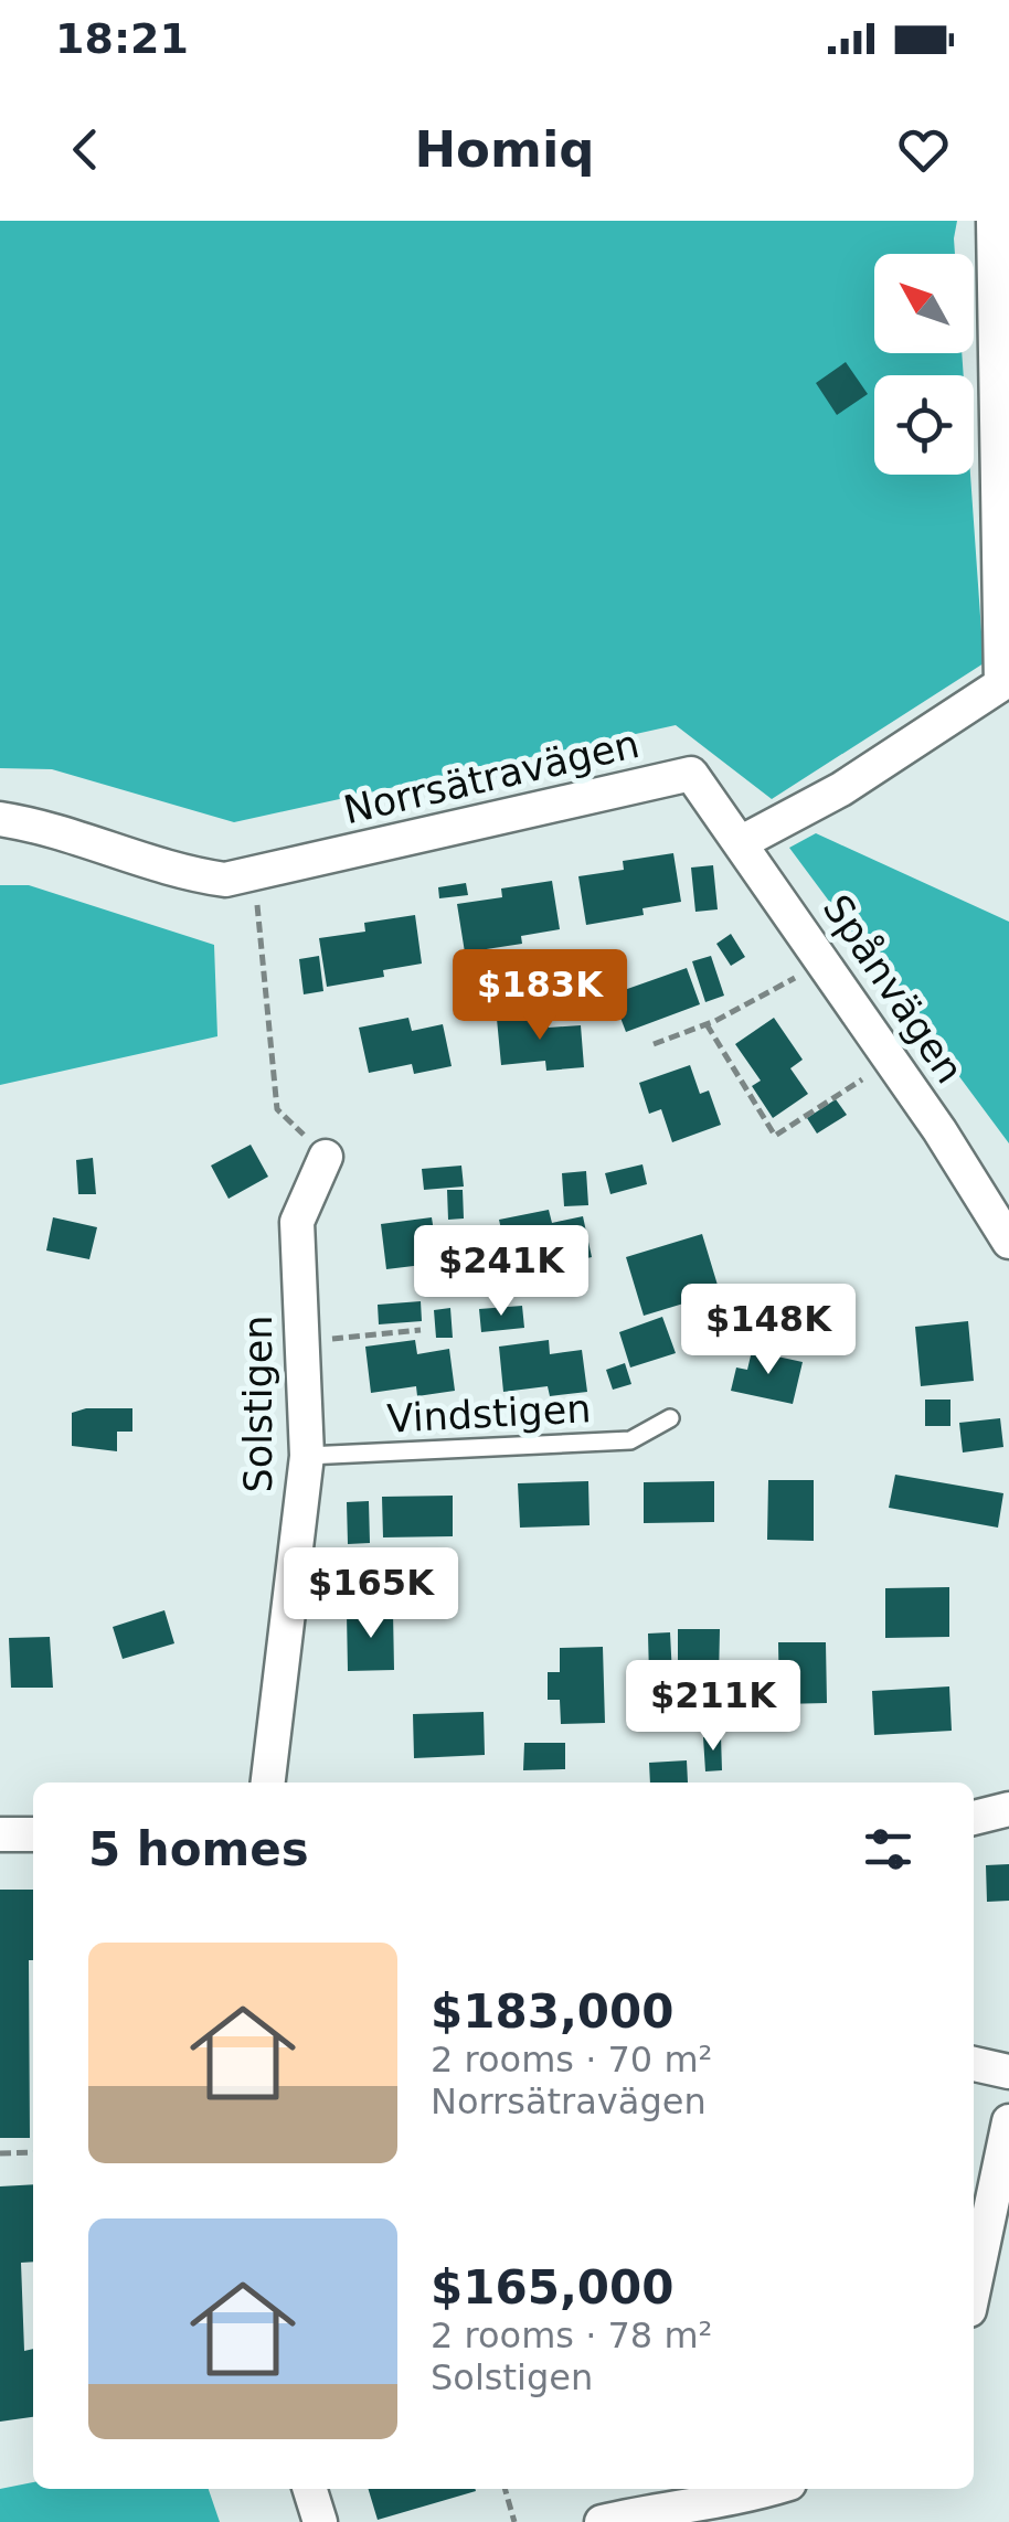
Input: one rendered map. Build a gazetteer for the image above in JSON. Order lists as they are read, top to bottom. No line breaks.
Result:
{"streets":{"street":["Norrsätravägen","Spånvägen","Solstigen"],"lane":["Vindstigen"]},"crossings":[["Norrsätravägen","Spånvägen"],["Solstigen","Vindstigen"]],"north":"top left","page":{"status":"18:21","header":"Homiq","price":["$183K","$241K","$148K","$165K","$211K"],"heading":"5 homes","list":[{"name":"$183,000","note":"2 rooms · 70 m² · Norrsätravägen"},{"name":"$165,000","note":"2 rooms · 78 m² · Solstigen"}]}}
